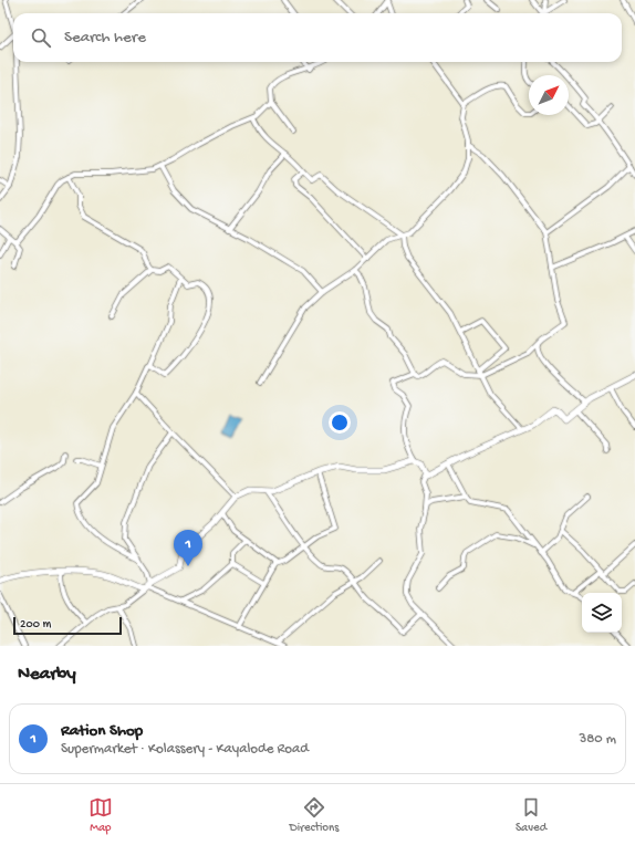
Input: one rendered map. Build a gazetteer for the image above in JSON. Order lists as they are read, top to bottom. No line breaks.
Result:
{"scale_bar":"200 m","north":"top right","page":{"search":"Search here","pins":"1","scale":"200 m","heading":"Nearby","list":[{"mark":"1","name":"Ration Shop","note":"Supermarket · Kolassery - Kayalode Road","value":"380 m"}],"nav":["Map","Directions","Saved"]}}
